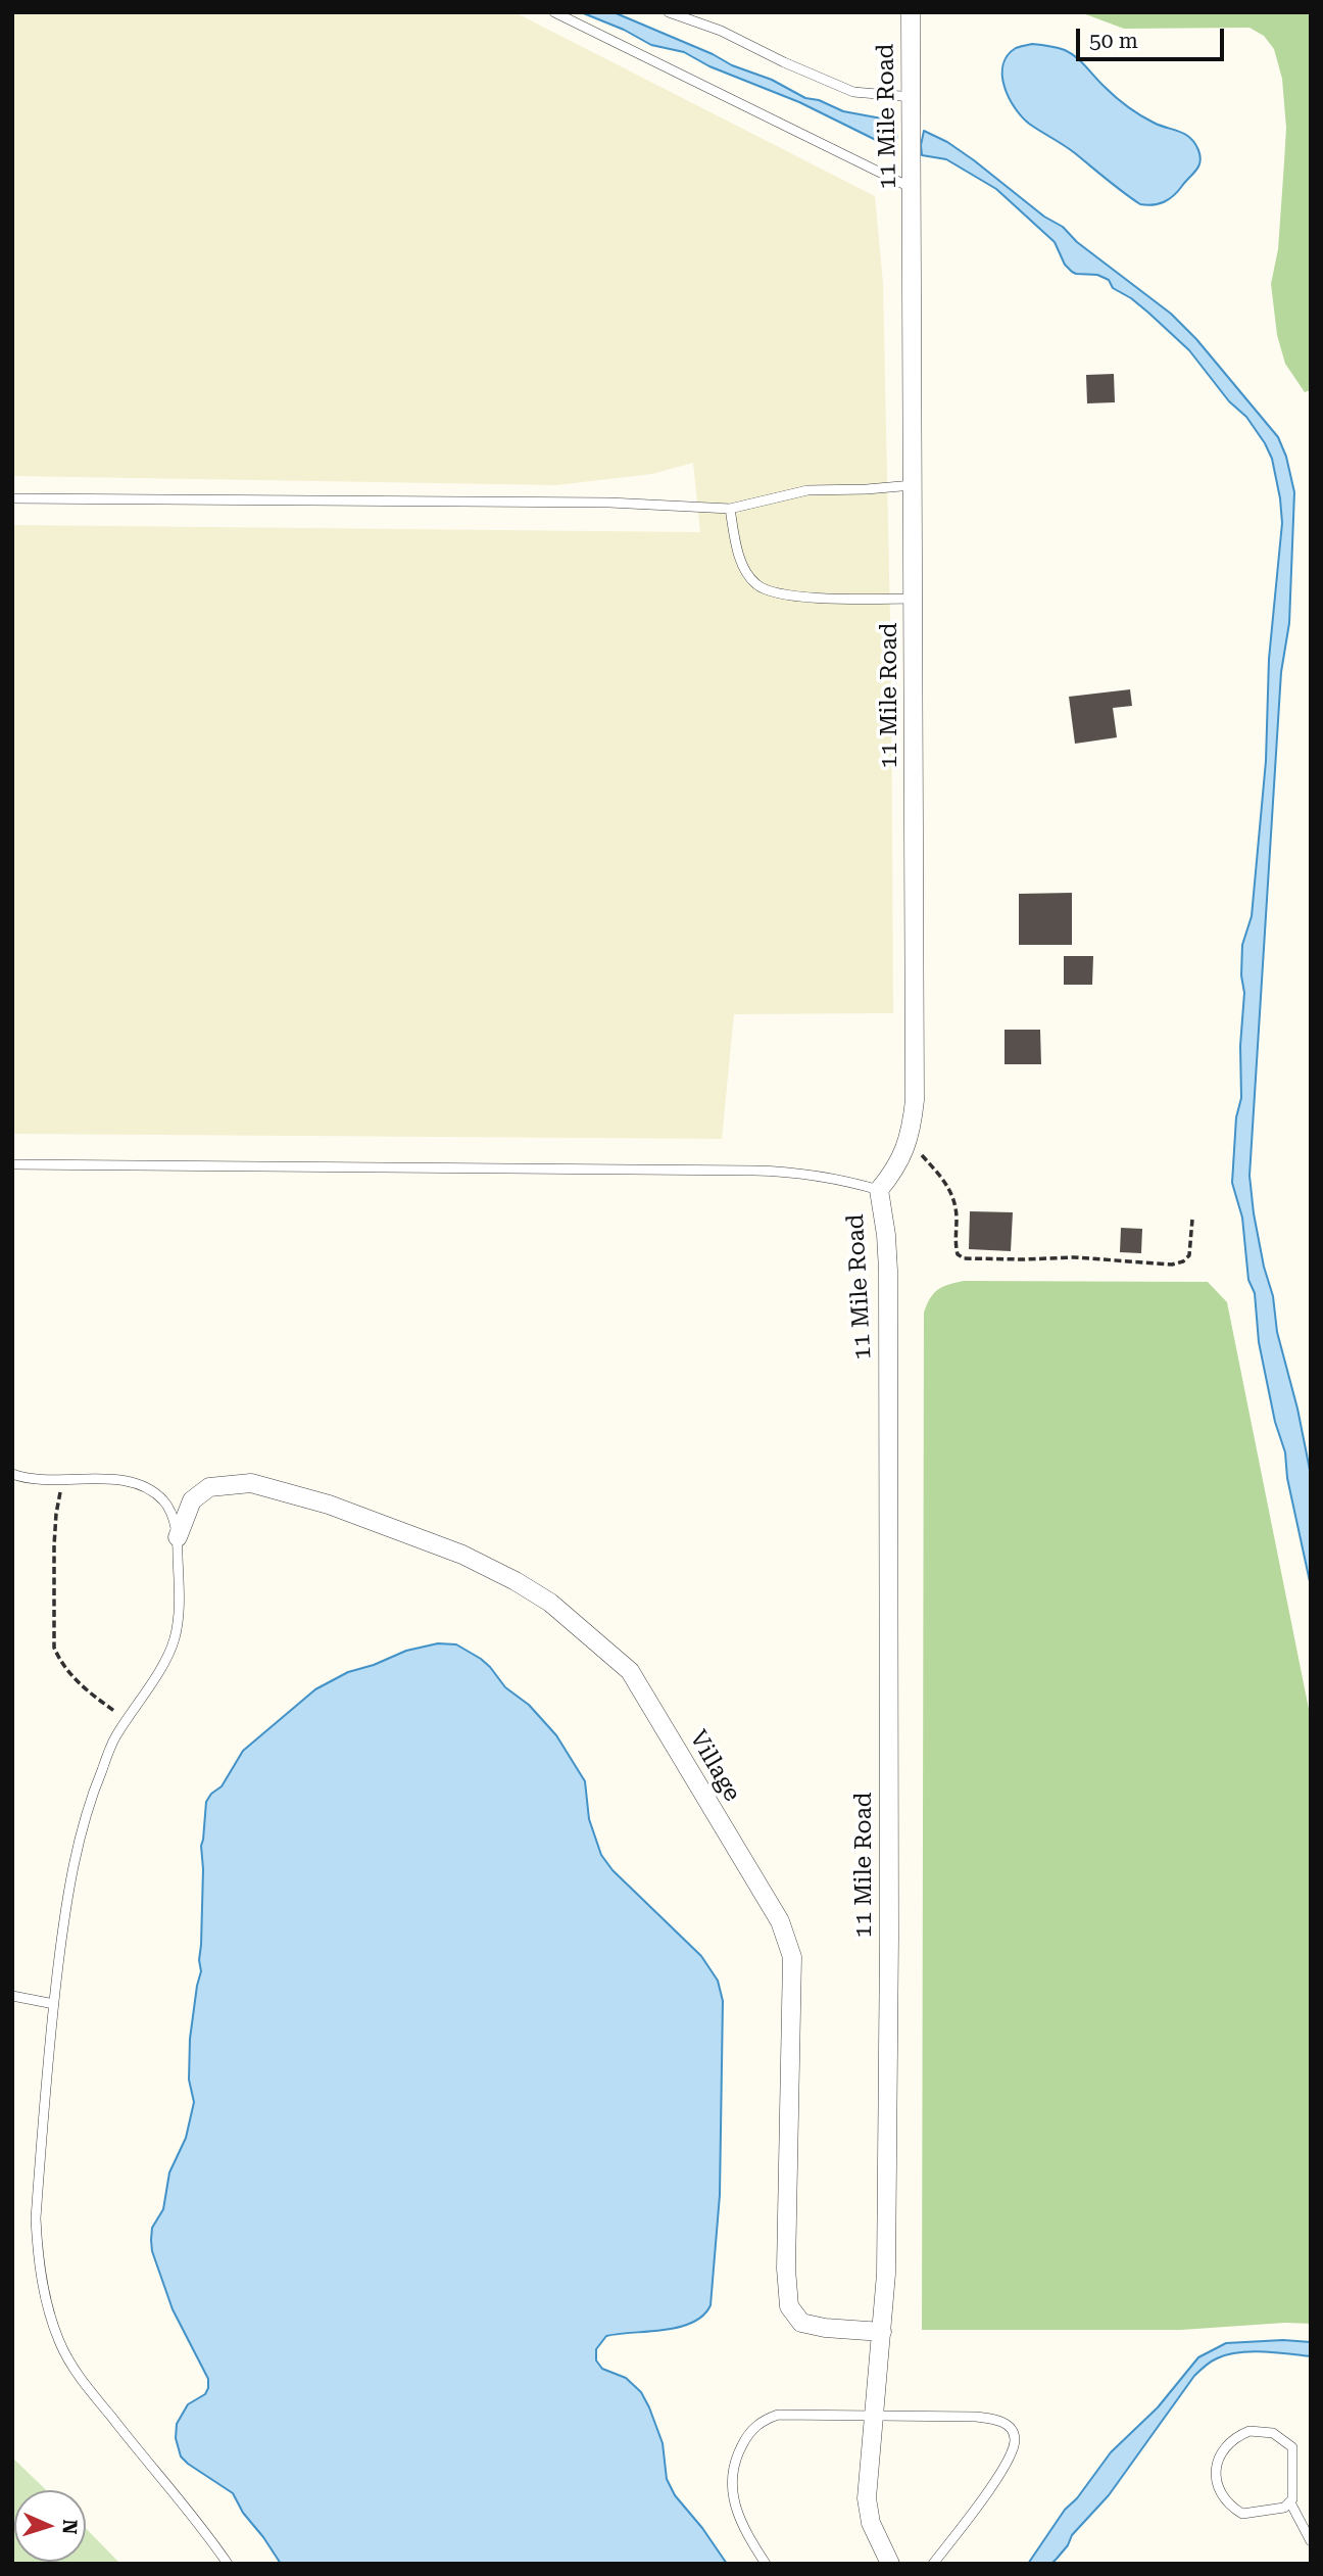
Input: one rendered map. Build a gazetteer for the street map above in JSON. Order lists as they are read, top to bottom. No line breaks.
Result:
{"streets":{"street":["11 Mile Road","Village"]},"crossings":[["11 Mile Road","Village"]],"scale_bar":"50 m","north":"right"}
